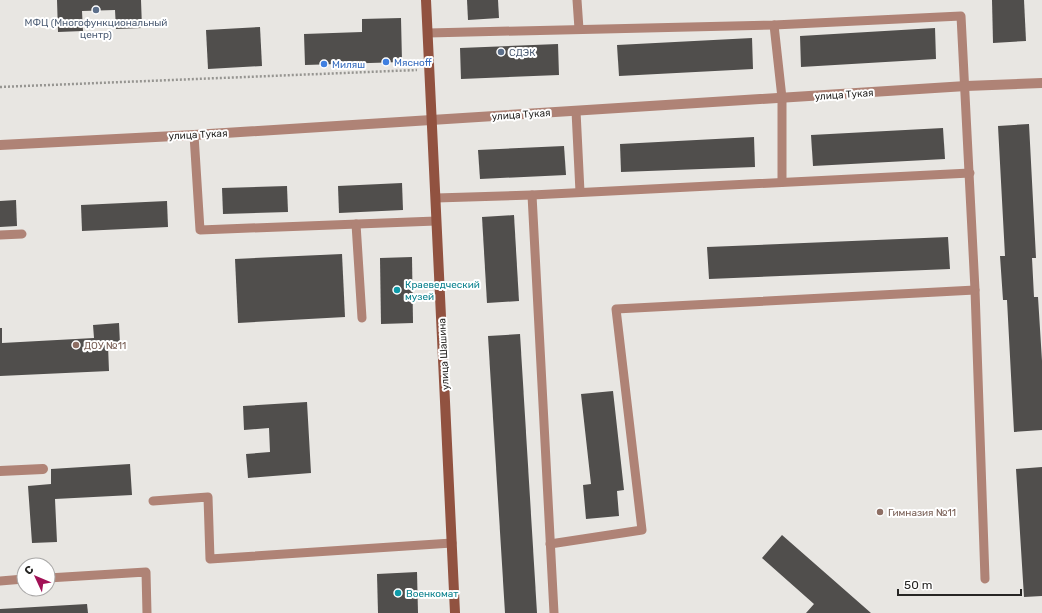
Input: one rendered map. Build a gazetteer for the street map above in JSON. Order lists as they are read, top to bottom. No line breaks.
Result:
{"streets":{"main road":["улица Шашина"],"street":["улица Тукая"]},"crossings":[["улица Тукая","улица Шашина"]],"places":["МФЦ (Многофункциональный центр)","СДЭК","Мясноff","Миляш","Краеведческий музей","ДОУ №11","Гимназия №11","Военкомат"],"scale_bar":"50 m","north":"top left"}
